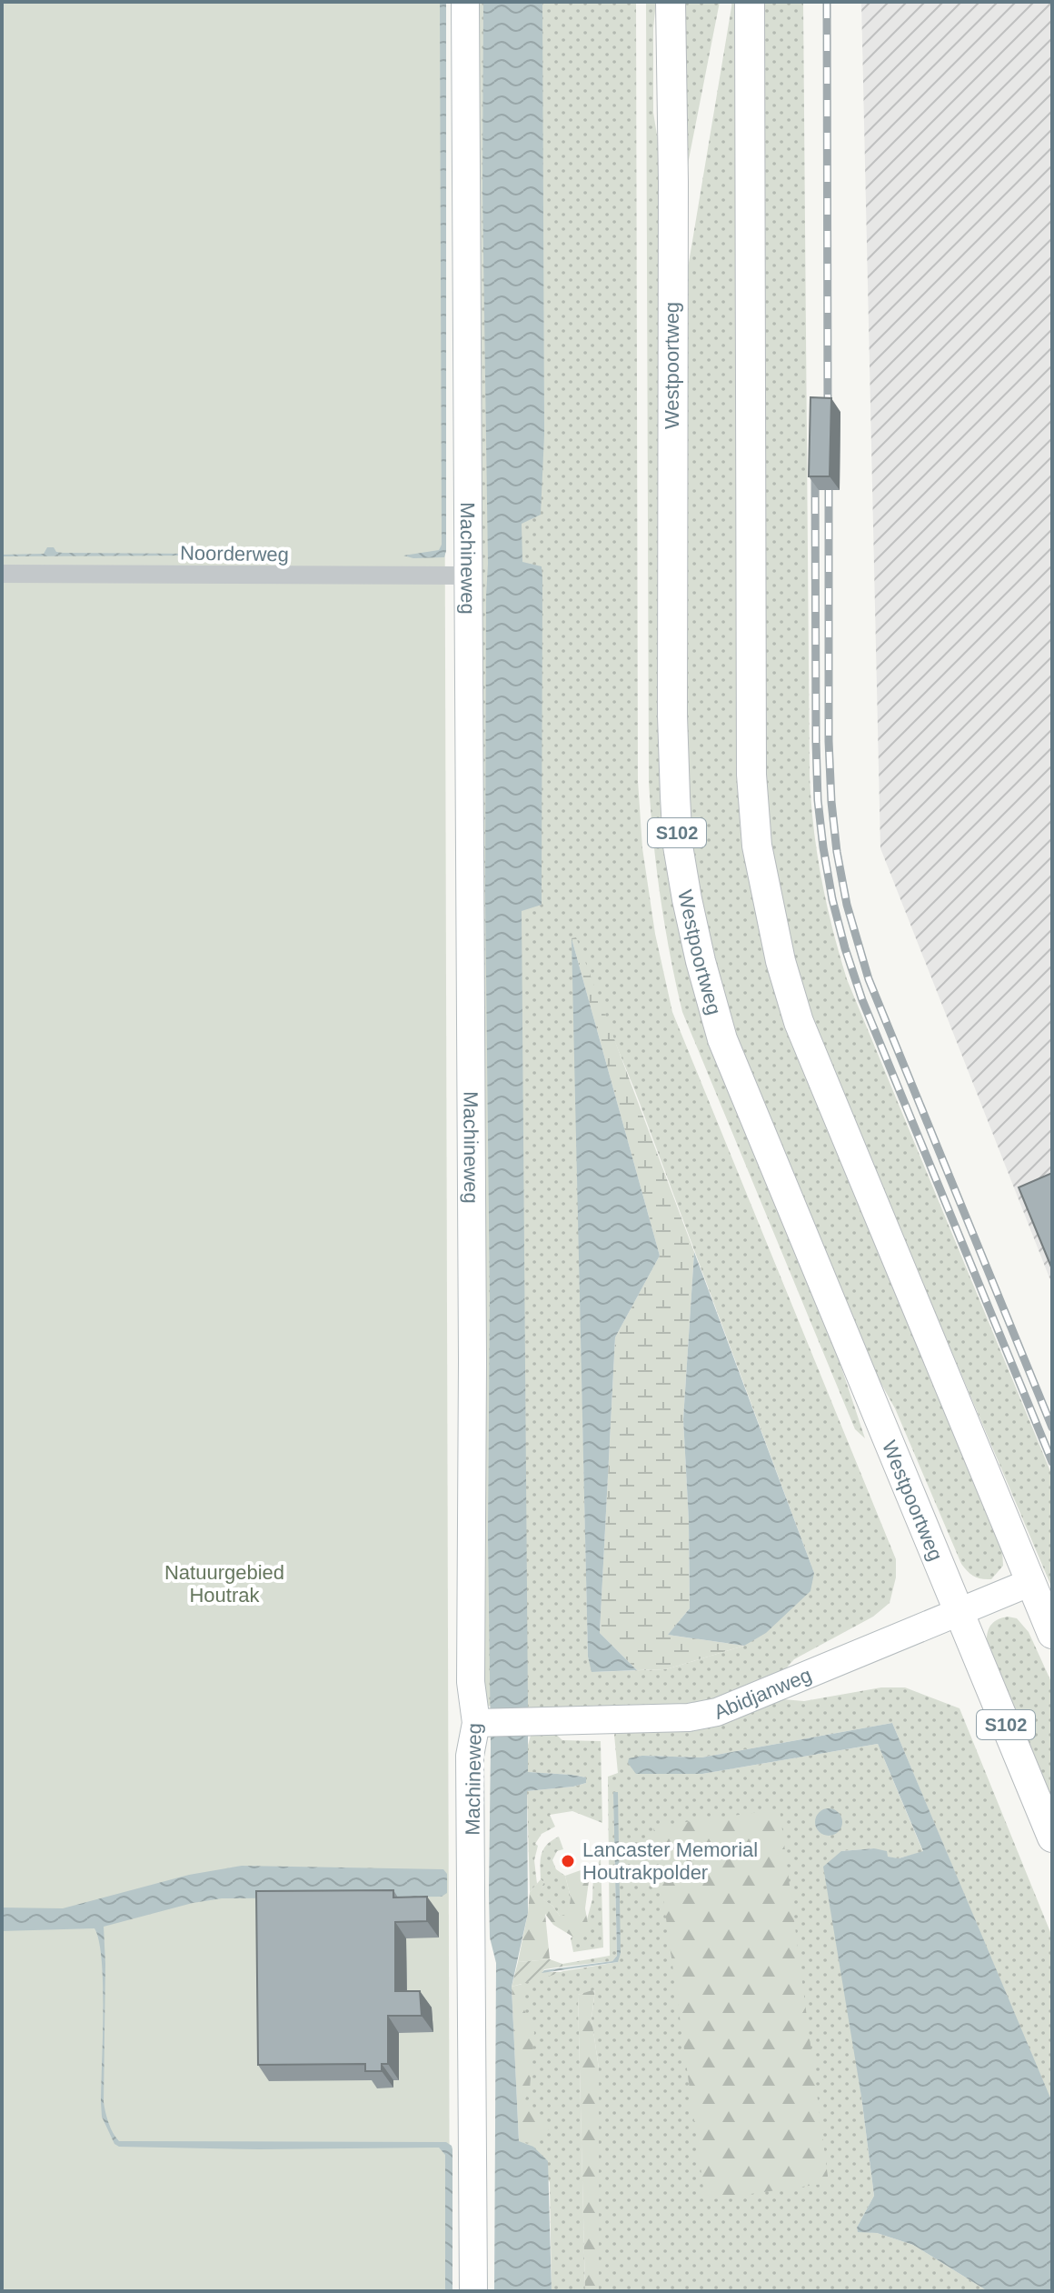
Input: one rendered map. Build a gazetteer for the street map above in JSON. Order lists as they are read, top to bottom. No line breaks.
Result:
{"streets":{"main road":["Westpoortweg","S102"],"street":["Noorderweg","Machineweg","Abidjanweg"]},"crossings":[["Westpoortweg","Abidjanweg"],["Noorderweg","Machineweg"],["Machineweg","Abidjanweg"]],"parks":["Natuurgebied Houtrak"],"places":["Lancaster Memorial Houtrakpolder"]}
